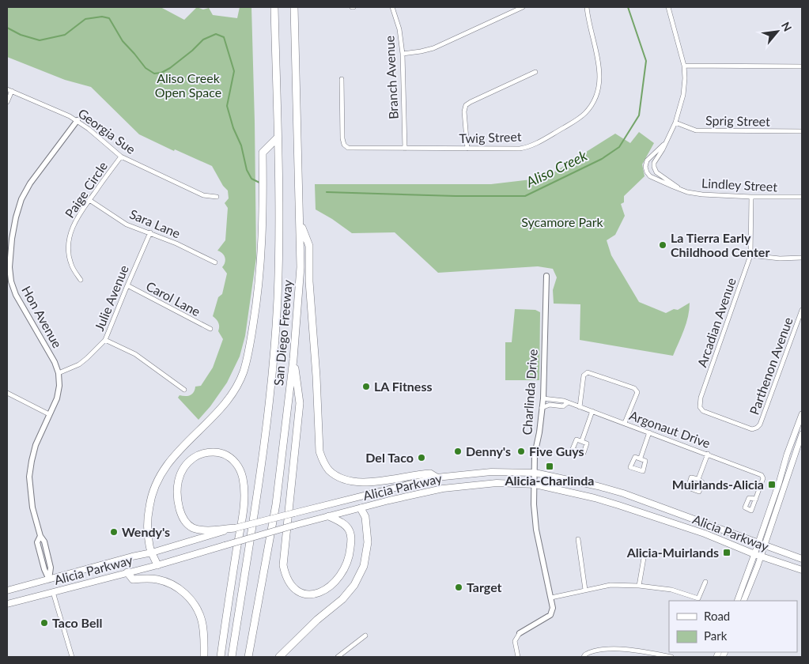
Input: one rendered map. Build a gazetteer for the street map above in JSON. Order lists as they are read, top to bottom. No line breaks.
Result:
{"streets":{"highway":["San Diego Freeway"],"main road":["Alicia Parkway"],"street":["Branch Avenue","Sprig Street","Georgia Sue","Twig Street","Lindley Street","Paige Circle","Sara Lane","Julie Avenue","Carol Lane","Hon Avenue","Arcadian Avenue","Parthenon Avenue","Charlinda Drive","Argonaut Drive"]},"crossings":[["Branch Avenue","Twig Street"],["Georgia Sue","Paige Circle"],["Georgia Sue","Hon Avenue"],["Lindley Street","Arcadian Avenue"],["Paige Circle","Sara Lane"],["Sara Lane","Julie Avenue"],["Julie Avenue","Carol Lane"],["Julie Avenue","Hon Avenue"],["Hon Avenue","Alicia Parkway"],["Arcadian Avenue","Parthenon Avenue"],["Charlinda Drive","Argonaut Drive"],["Charlinda Drive","Alicia Parkway"]],"water":["Aliso Creek"],"parks":["Aliso Creek Open Space","Sycamore Park"],"places":{"other":["La Tierra Early Childhood Center","LA Fitness","Denny's","Five Guys","Del Taco","Wendy's","Target","Taco Bell"],"transit":["Alicia-Charlinda","Muirlands-Alicia","Alicia-Muirlands"]},"legend":["Road","Park"],"north":"top right"}
